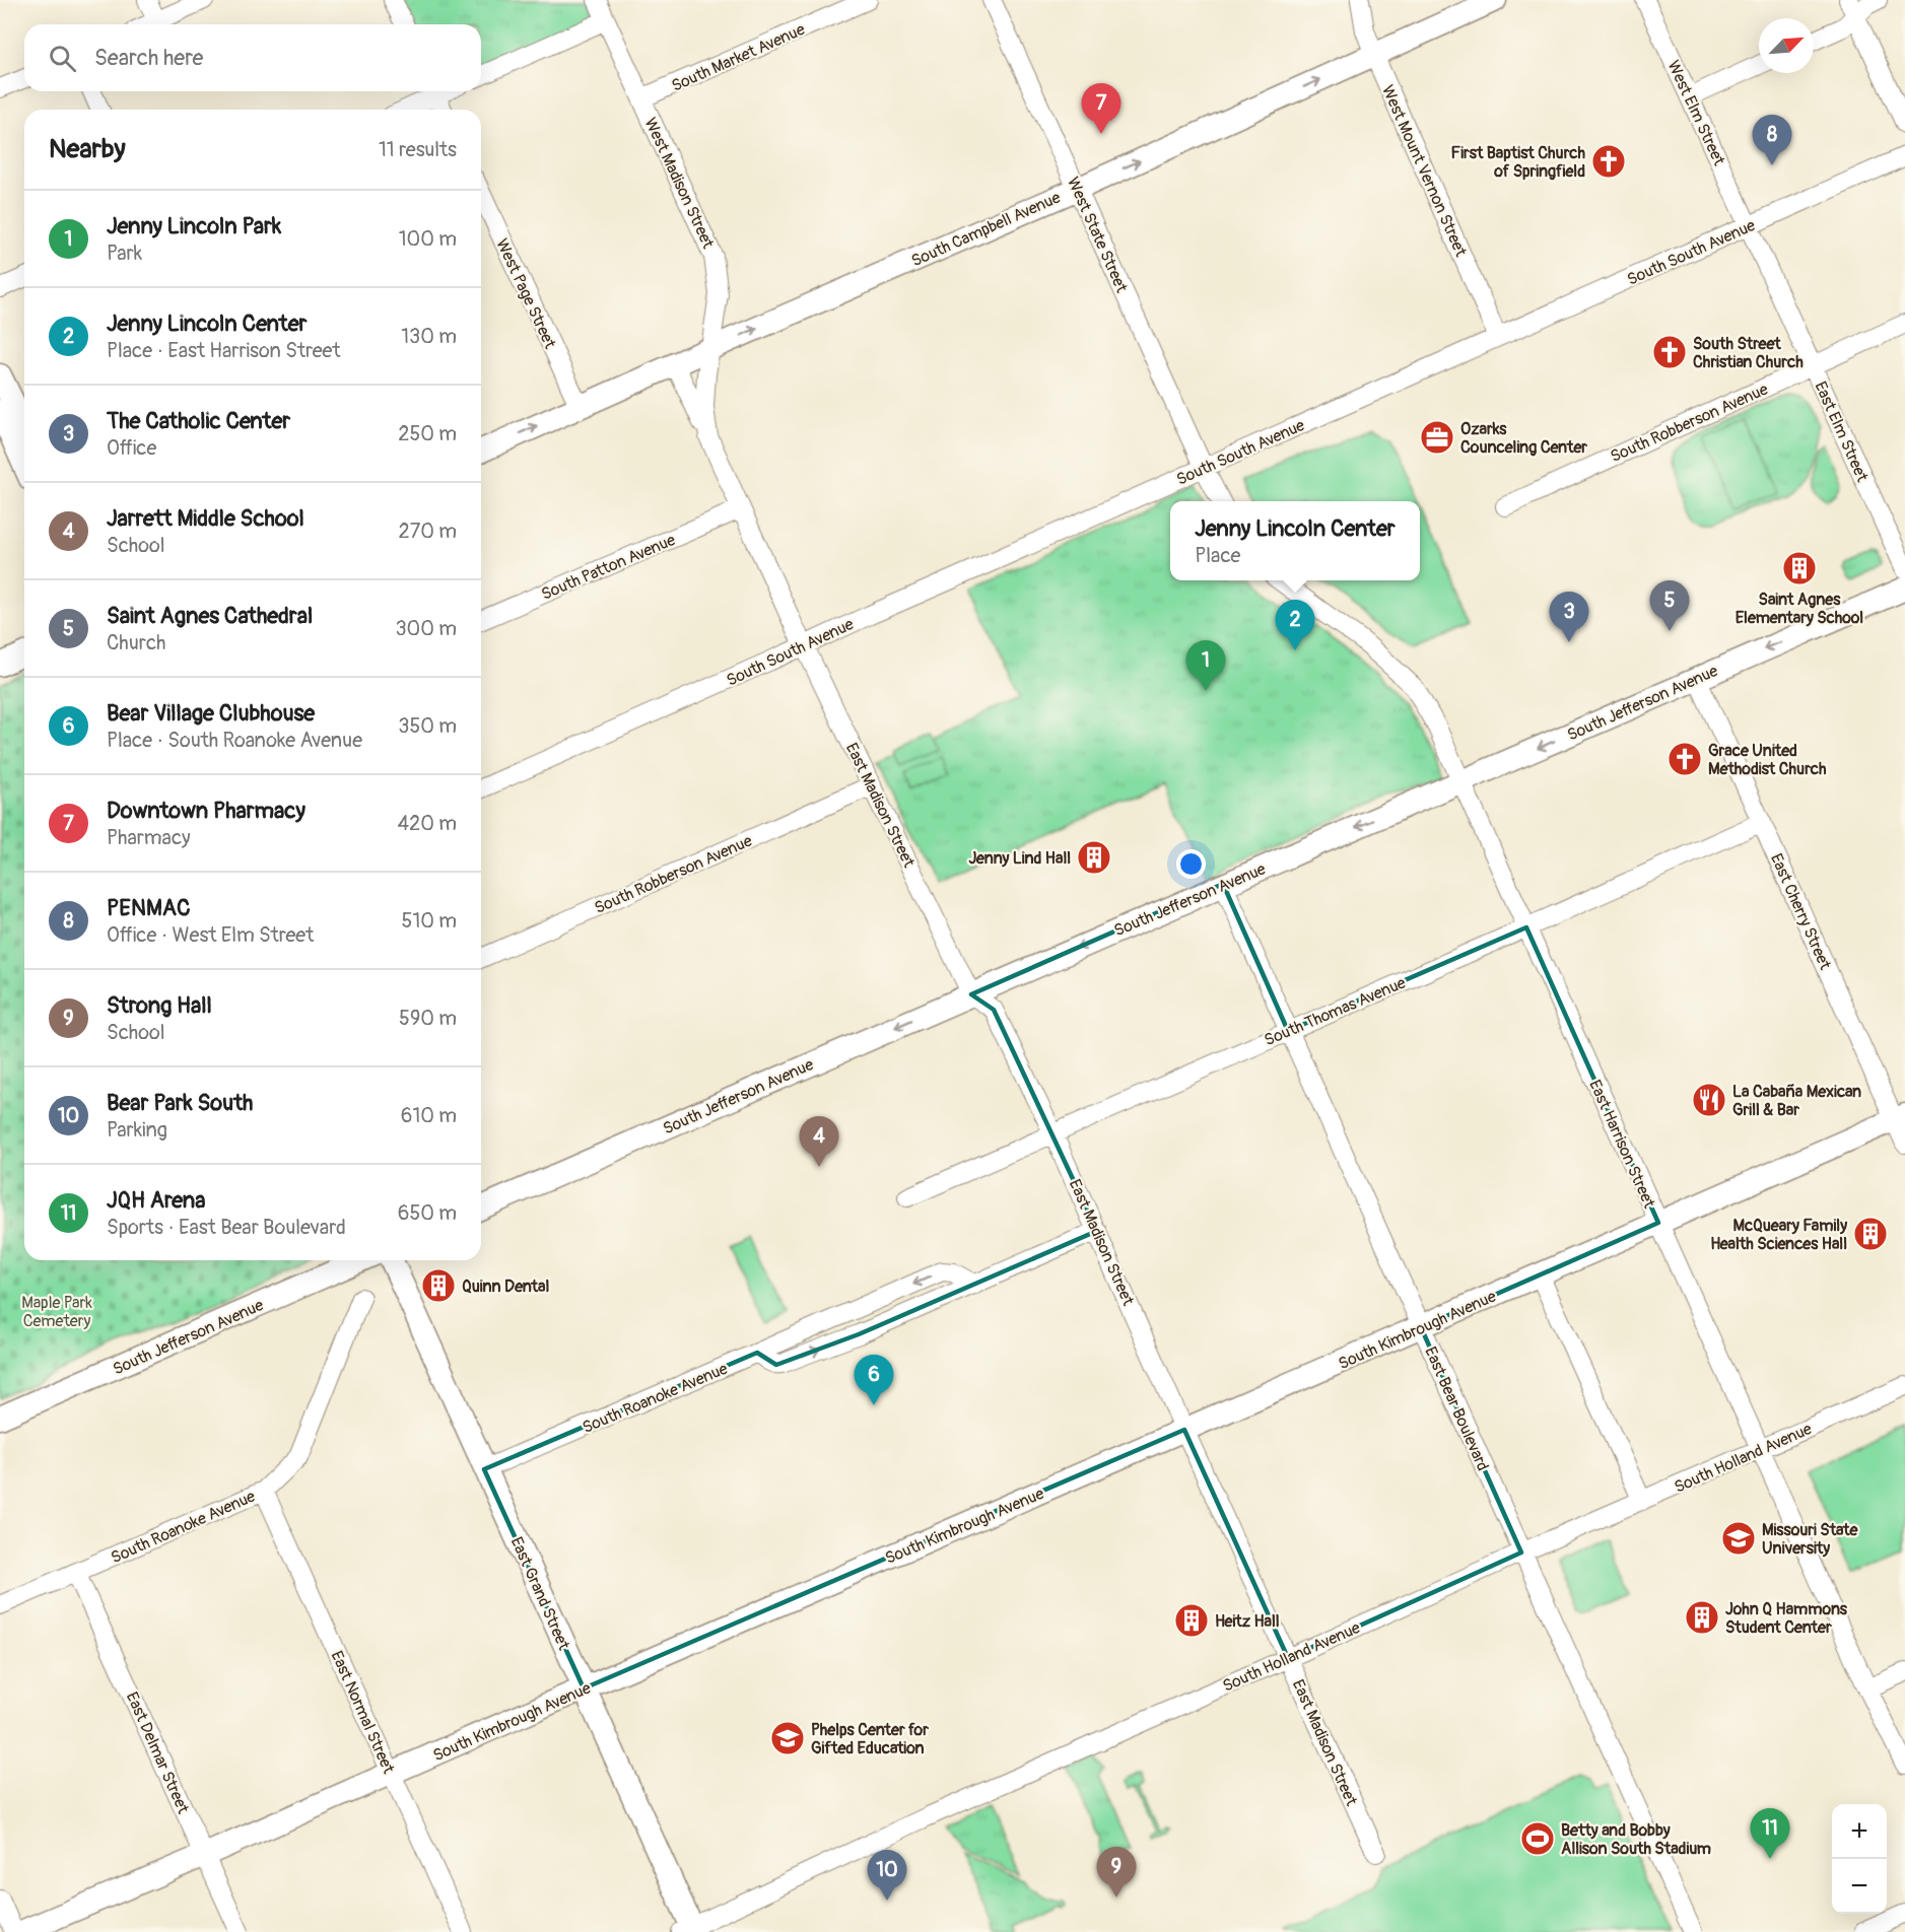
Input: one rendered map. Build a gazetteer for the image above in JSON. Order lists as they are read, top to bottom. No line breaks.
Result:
{"streets":{"main road":["South Campbell Avenue","South Jefferson Avenue","South Kimbrough Avenue","East Grand Street"],"street":["South Market Avenue","West Elm Street","West Mount Vernon Street","West Madison Street","West State Street","South South Avenue","West Page Street","South Robberson Avenue","East Elm Street","South Patton Avenue","East Madison Street","East Cherry Street","South Thomas Avenue","East Harrison Street","South Roanoke Avenue","East Bear Boulevard","South Holland Avenue","East Normal Street","East Delmar Street"]},"crossings":[["South Market Avenue","West Madison Street"],["West Elm Street","South South Avenue"],["West Elm Street","East Elm Street"],["West Mount Vernon Street","South Campbell Avenue"],["West Mount Vernon Street","South South Avenue"],["West Madison Street","South Campbell Avenue"],["West Madison Street","South South Avenue"],["West Madison Street","South Patton Avenue"],["West Madison Street","East Madison Street"],["South Campbell Avenue","West State Street"],["South Campbell Avenue","West Page Street"],["West State Street","South South Avenue"],["South South Avenue","East Elm Street"],["South South Avenue","East Madison Street"],["South Robberson Avenue","East Elm Street"],["South Robberson Avenue","East Madison Street"],["South Jefferson Avenue","East Madison Street"],["South Jefferson Avenue","East Cherry Street"],["South Jefferson Avenue","East Harrison Street"],["South Jefferson Avenue","East Bear Boulevard"],["East Madison Street","South Thomas Avenue"],["East Madison Street","South Kimbrough Avenue"],["East Madison Street","South Holland Avenue"],["East Cherry Street","South Thomas Avenue"],["East Cherry Street","South Kimbrough Avenue"],["South Thomas Avenue","East Harrison Street"],["South Thomas Avenue","East Bear Boulevard"],["East Harrison Street","South Kimbrough Avenue"],["East Harrison Street","South Holland Avenue"],["South Kimbrough Avenue","East Bear Boulevard"],["South Kimbrough Avenue","East Grand Street"],["South Kimbrough Avenue","East Normal Street"],["South Kimbrough Avenue","East Delmar Street"],["South Roanoke Avenue","East Grand Street"],["South Roanoke Avenue","East Normal Street"],["South Roanoke Avenue","East Delmar Street"],["East Bear Boulevard","South Holland Avenue"],["South Holland Avenue","East Grand Street"]],"one_way":["South Campbell Avenue","South Jefferson Avenue"],"parks":["Maple Park Cemetery"],"places":{"church":["First Baptist Church of Springfield","South Street Christian Church","Grace United Methodist Church"],"office":["Ozarks Counceling Center"],"building":["Saint Agnes Elementary School","Jenny Lind Hall","McQueary Family Health Sciences Hall","Quinn Dental","John Q Hammons Student Center","Heitz Hall"],"restaurant":["La Cabaña Mexican Grill & Bar"],"school or university":["Missouri State University","Phelps Center for Gifted Education"],"sports":["Betty and Bobby Allison South Stadium"]},"north":"top right","page":{"search":"Search here","pins":["7","8","5","3","2","1","4","6","11","9","10"],"heading":["Nearby","11 results"],"list":[{"mark":"1","name":"Jenny Lincoln Park","note":"Park","value":"100 m"},{"mark":"2","name":"Jenny Lincoln Center","note":"Place · East Harrison Street","value":"130 m"},{"mark":"3","name":"The Catholic Center","note":"Office","value":"250 m"},{"mark":"4","name":"Jarrett Middle School","note":"School","value":"270 m"},{"mark":"5","name":"Saint Agnes Cathedral","note":"Church","value":"300 m"},{"mark":"6","name":"Bear Village Clubhouse","note":"Place · South Roanoke Avenue","value":"350 m"},{"mark":"7","name":"Downtown Pharmacy","note":"Pharmacy","value":"420 m"},{"mark":"8","name":"PENMAC","note":"Office · West Elm Street","value":"510 m"},{"mark":"9","name":"Strong Hall","note":"School","value":"590 m"},{"mark":"10","name":"Bear Park South","note":"Parking","value":"610 m"},{"mark":"11","name":"JQH Arena","note":"Sports · East Bear Boulevard","value":"650 m"}],"popup":["Jenny Lincoln Center","Place"],"map_buttons":["+","−"]}}
